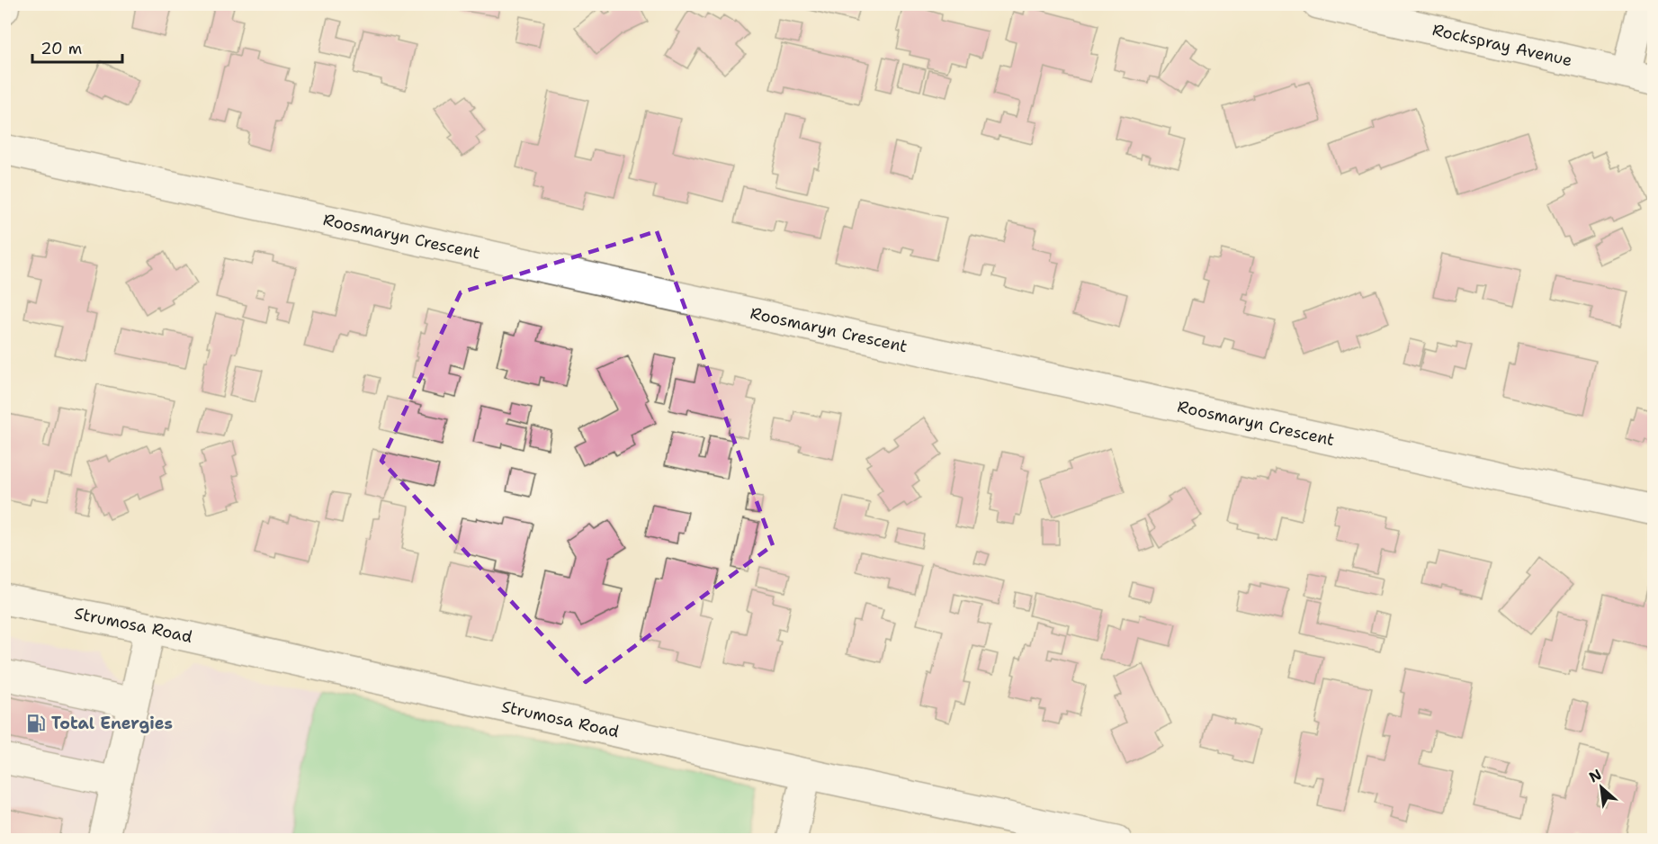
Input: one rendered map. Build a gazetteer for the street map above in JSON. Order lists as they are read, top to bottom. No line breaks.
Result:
{"streets":{"street":["Rockspray Avenue","Roosmaryn Crescent","Strumosa Road"]},"places":{"fuel station":["Total Energies"]},"scale_bar":"20 m","north":"top left"}
